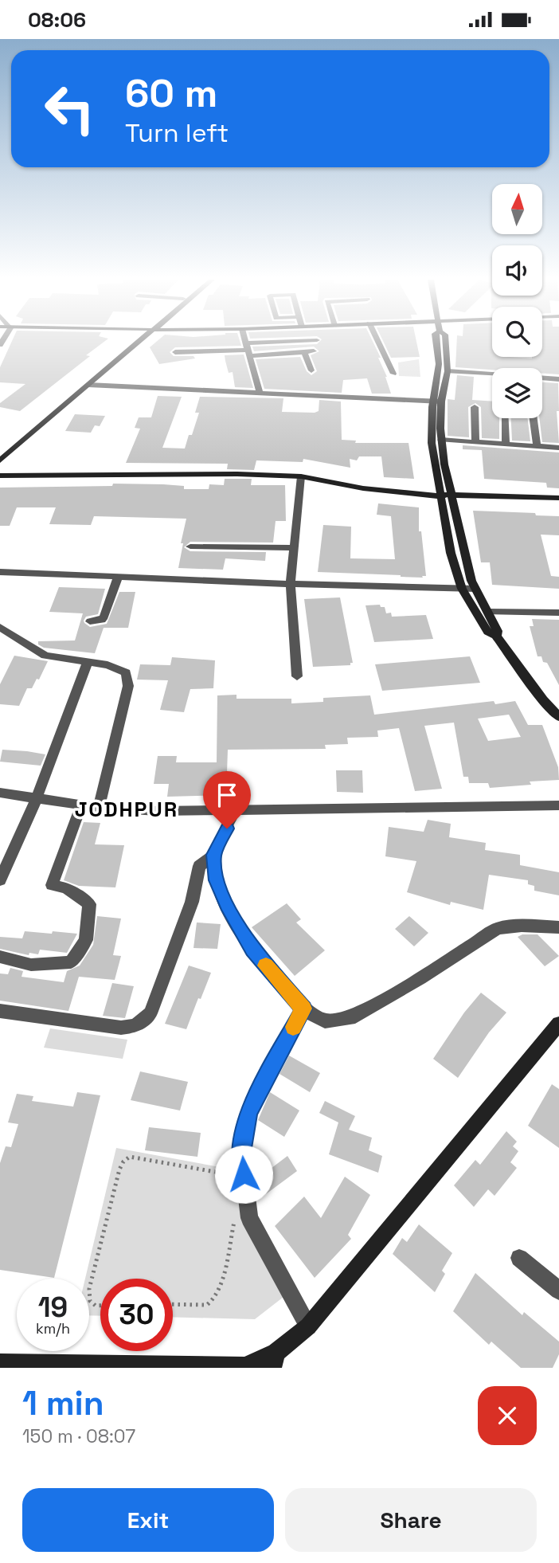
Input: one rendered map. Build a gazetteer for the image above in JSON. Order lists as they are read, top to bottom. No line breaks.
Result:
{"districts":["JODHPUR"],"north":"top","page":{"status":"08:06","turn":["60 m","Turn left"],"speed":"19 km/h","limit":"30","heading":["1 min","150 m · 08:07"],"buttons":["Exit","Share"]}}
